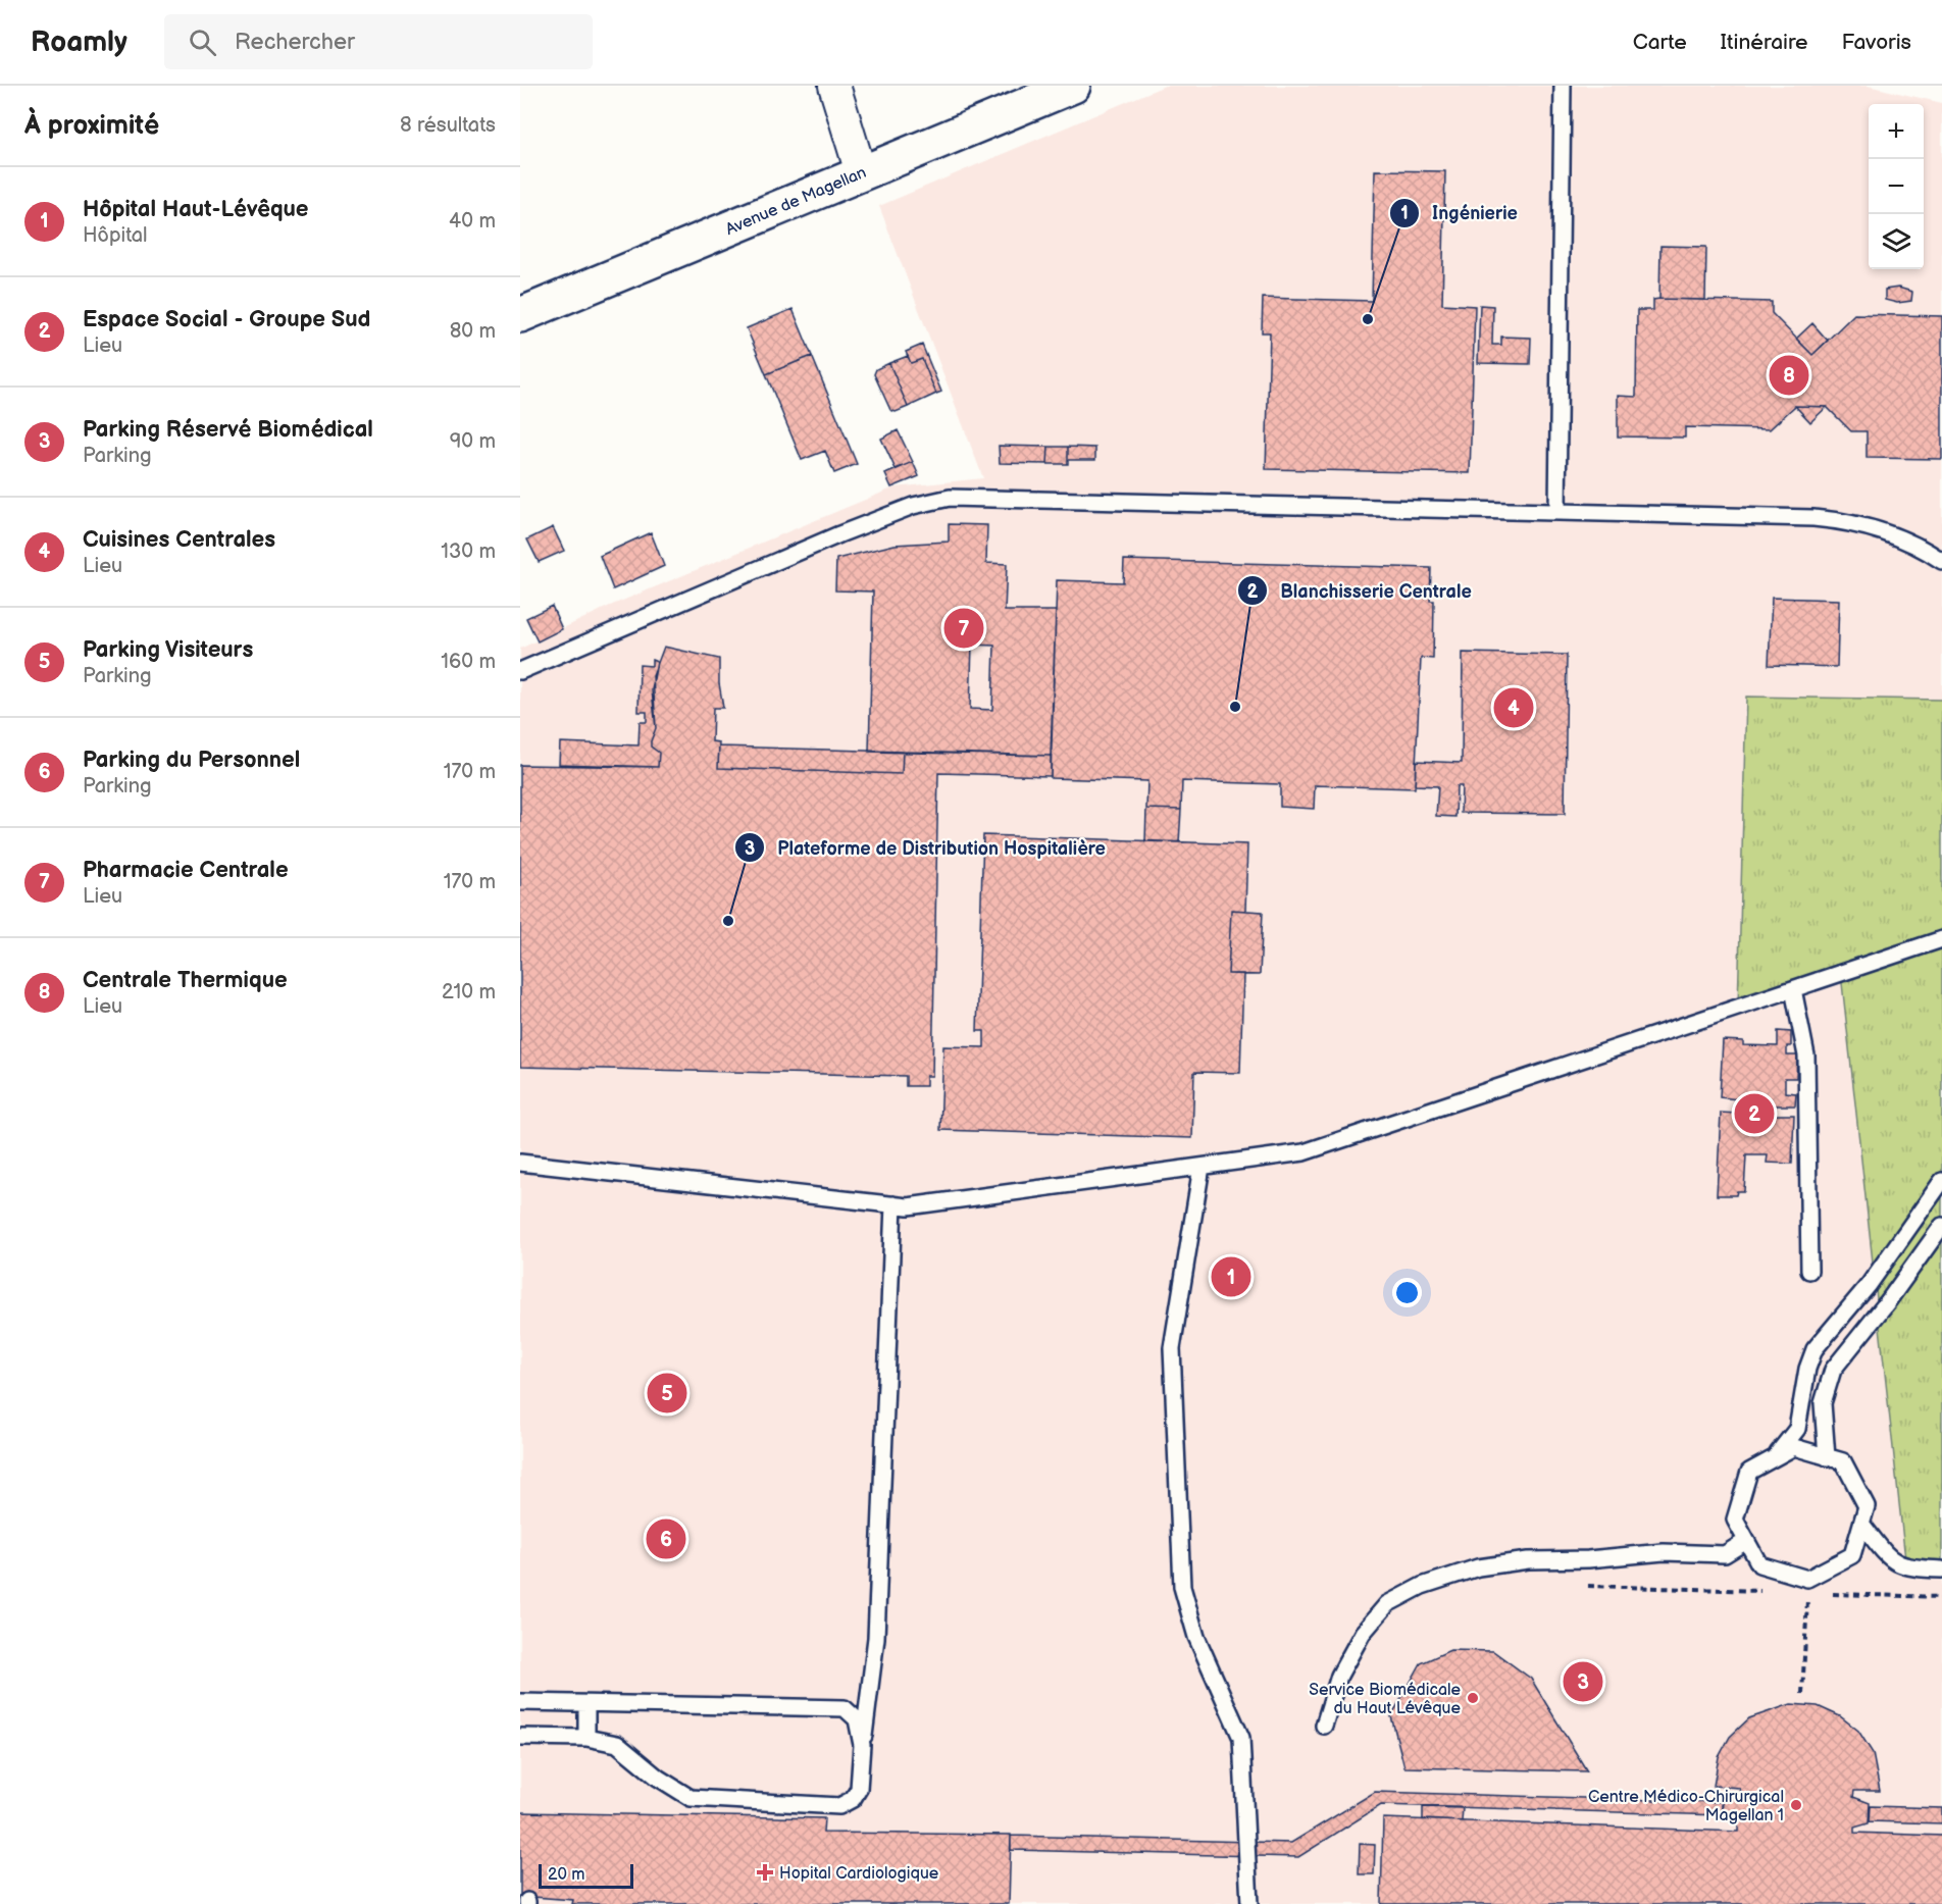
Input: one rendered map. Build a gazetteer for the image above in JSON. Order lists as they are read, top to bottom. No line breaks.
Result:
{"streets":{"street":["Avenue de Magellan"]},"places":{"other":["Ingénierie","Blanchisserie Centrale","Plateforme de Distribution Hospitalière","Service Biomédicale du Haut Lévêque","Centre Médico-Chirurgical Magellan 1"],"health":["Hopital Cardiologique"]},"scale_bar":"20 m","page":{"header":"Roamly","search":"Rechercher","nav":["Carte","Itinéraire","Favoris"],"heading":["À proximité","8 résultats"],"map_buttons":["+","−"],"list":[{"mark":"1","name":"Hôpital Haut-Lévêque","note":"Hôpital","value":"40 m"},{"mark":"2","name":"Espace Social - Groupe Sud","note":"Lieu","value":"80 m"},{"mark":"3","name":"Parking Réservé Biomédical","note":"Parking","value":"90 m"},{"mark":"4","name":"Cuisines Centrales","note":"Lieu","value":"130 m"},{"mark":"5","name":"Parking Visiteurs","note":"Parking","value":"160 m"},{"mark":"6","name":"Parking du Personnel","note":"Parking","value":"170 m"},{"mark":"7","name":"Pharmacie Centrale","note":"Lieu","value":"170 m"},{"mark":"8","name":"Centrale Thermique","note":"Lieu","value":"210 m"}],"pins":["8","7","4","2","1","5","6","3"],"scale":"20 m"}}
